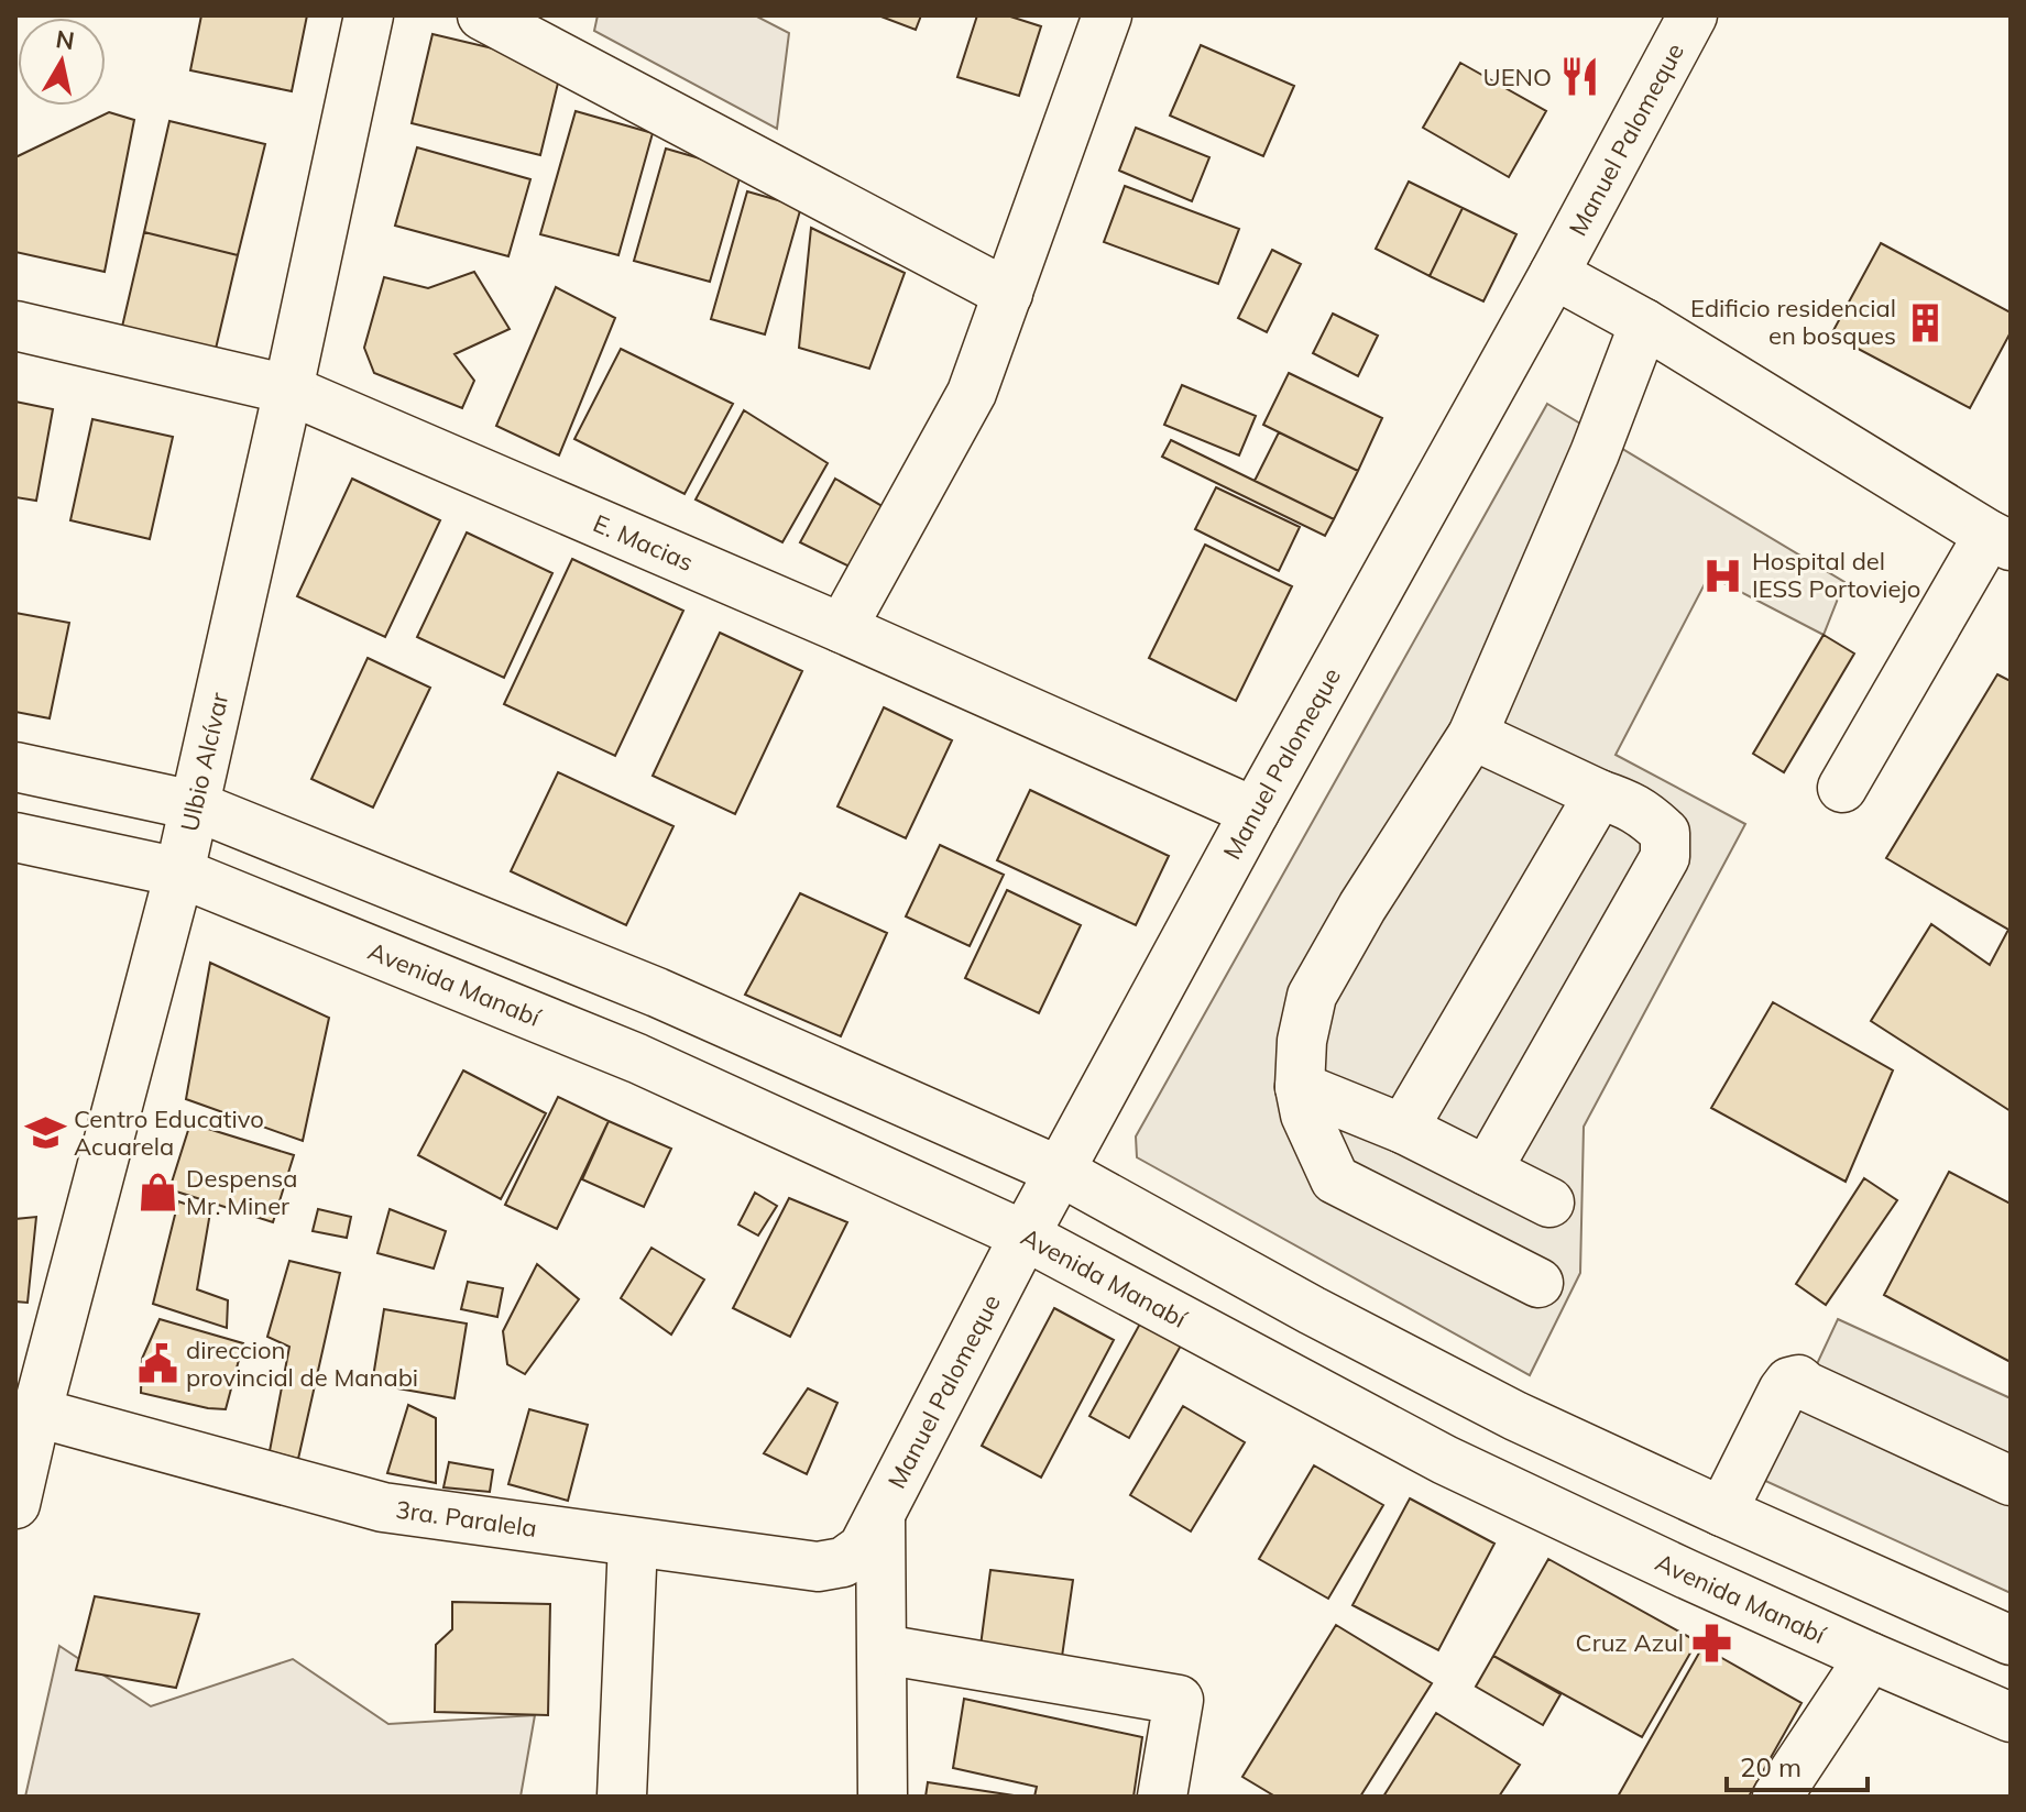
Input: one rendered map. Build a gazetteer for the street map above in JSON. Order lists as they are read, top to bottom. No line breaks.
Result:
{"streets":{"street":["Manuel Palomeque","E. Macias","Ulbio Alcívar","Avenida Manabí","3ra. Paralela"]},"crossings":[["Manuel Palomeque","E. Macias"],["Manuel Palomeque","Avenida Manabí"],["Manuel Palomeque","3ra. Paralela"],["E. Macias","Ulbio Alcívar"],["Ulbio Alcívar","Avenida Manabí"],["Ulbio Alcívar","3ra. Paralela"]],"places":{"restaurant":["UENO"],"building":["Edificio residencial en bosques"],"hospital":["Hospital del IESS Portoviejo"],"school or university":["Centro Educativo Acuarela"],"shop":["Despensa Mr. Miner"],"public building":["direccion provincial de Manabi"],"pharmacy":["Cruz Azul"]},"scale_bar":"20 m","north":"top"}
